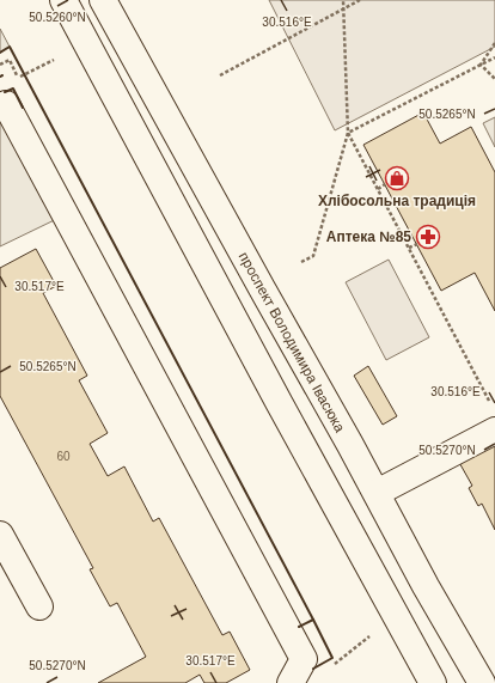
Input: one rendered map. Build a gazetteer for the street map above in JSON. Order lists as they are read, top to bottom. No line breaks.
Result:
{"streets":{"street":["проспект Володимира Івасюка"]},"places":{"shop":["Хлібосольна традиція"],"pharmacy":["Аптека №85"]},"house_numbers":["60"],"coordinates":["50.5260°N","30.516°E","50.5265°N","30.517°E","50.5270°N"]}
